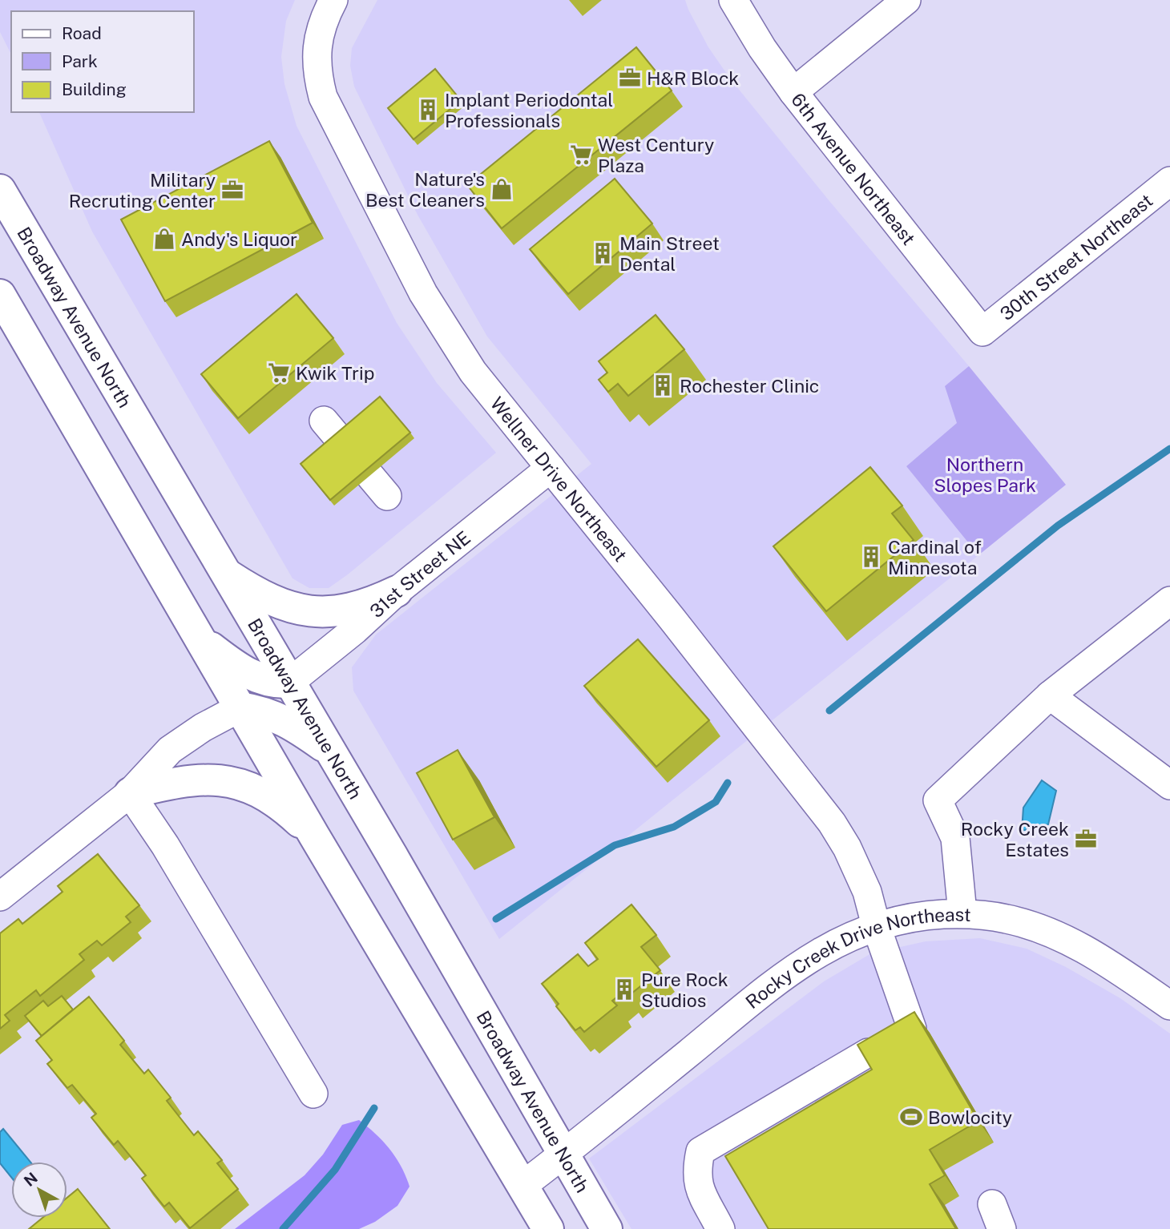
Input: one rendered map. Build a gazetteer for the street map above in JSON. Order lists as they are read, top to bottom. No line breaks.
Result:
{"streets":{"main road":["Broadway Avenue North"],"street":["6th Avenue Northeast","30th Street Northeast","Wellner Drive Northeast","31st Street NE","Rocky Creek Drive Northeast"]},"crossings":[["6th Avenue Northeast","30th Street Northeast"],["Broadway Avenue North","31st Street NE"],["Broadway Avenue North","Rocky Creek Drive Northeast"],["Wellner Drive Northeast","31st Street NE"],["Wellner Drive Northeast","Rocky Creek Drive Northeast"]],"parks":["Northern Slopes Park"],"places":{"office":["H&R Block","Military Recruting Center","Rocky Creek Estates"],"building":["Implant Periodontal Professionals","Main Street Dental","Rochester Clinic","Cardinal of Minnesota","Pure Rock Studios"],"supermarket":["West Century Plaza","Kwik Trip"],"shop":["Nature's Best Cleaners","Andy's Liquor"],"sports":["Bowlocity"]},"legend":["Road","Park","Building"],"north":"top left"}
